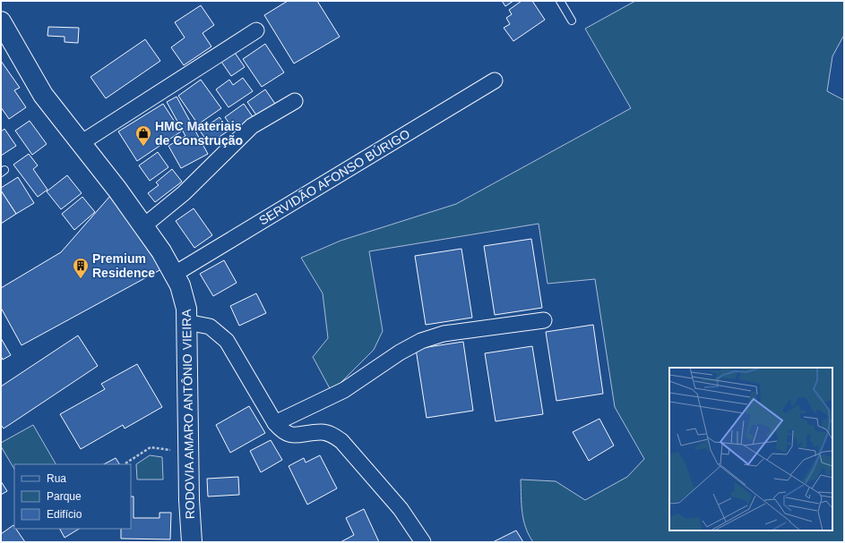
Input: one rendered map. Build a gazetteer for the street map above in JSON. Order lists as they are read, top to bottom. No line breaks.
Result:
{"streets":{"main road":["RODOVIA AMARO ANTÔNIO VIEIRA"],"street":["SERVIDÃO AFONSO BÚRIGO"]},"crossings":[["SERVIDÃO AFONSO BÚRIGO","RODOVIA AMARO ANTÔNIO VIEIRA"]],"places":{"shop":["HMC Materiais de Construção"],"building":["Premium Residence"]},"legend":["Rua","Parque","Edifício"]}
